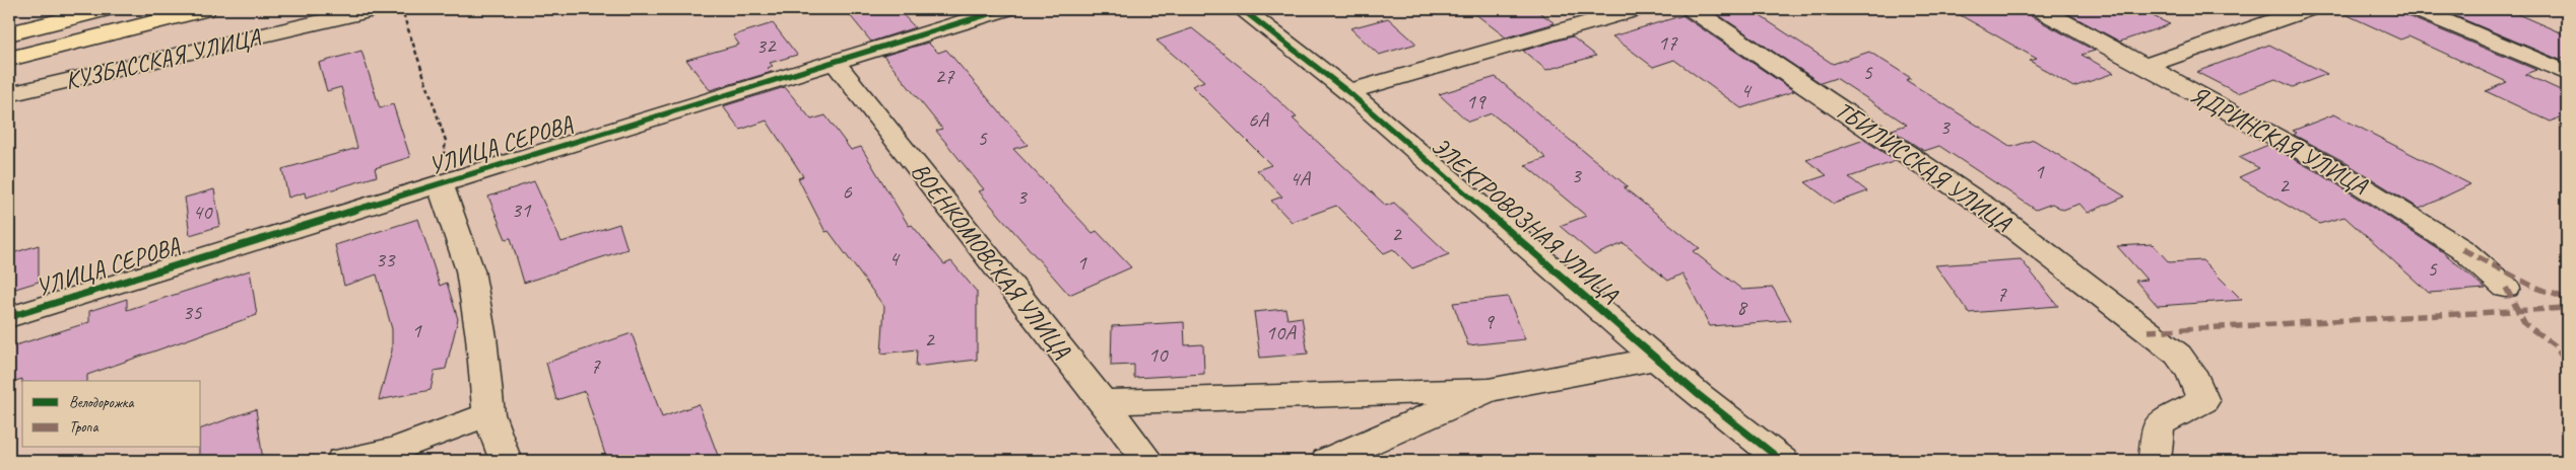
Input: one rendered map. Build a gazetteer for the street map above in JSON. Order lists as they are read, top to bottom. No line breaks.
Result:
{"streets":{"main road":["КУЗБАССКАЯ УЛИЦА"],"street":["ЯДРИНСКАЯ УЛИЦА","УЛИЦА СЕРОВА","ТБИЛИССКАЯ УЛИЦА","ЭЛЕКТРОВОЗНАЯ УЛИЦА","ВОЕНКОМОВСКАЯ УЛИЦА"]},"crossings":[["УЛИЦА СЕРОВА","ВОЕНКОМОВСКАЯ УЛИЦА"]],"house_numbers":["17","32","5","27","4","19","6А","3","5","1","3","4А","2","6","3","31","40","2","4","33","1","5","7","8","35","9","1","10А","2","10","7"],"legend":["Велодорожка","Тропа"]}
